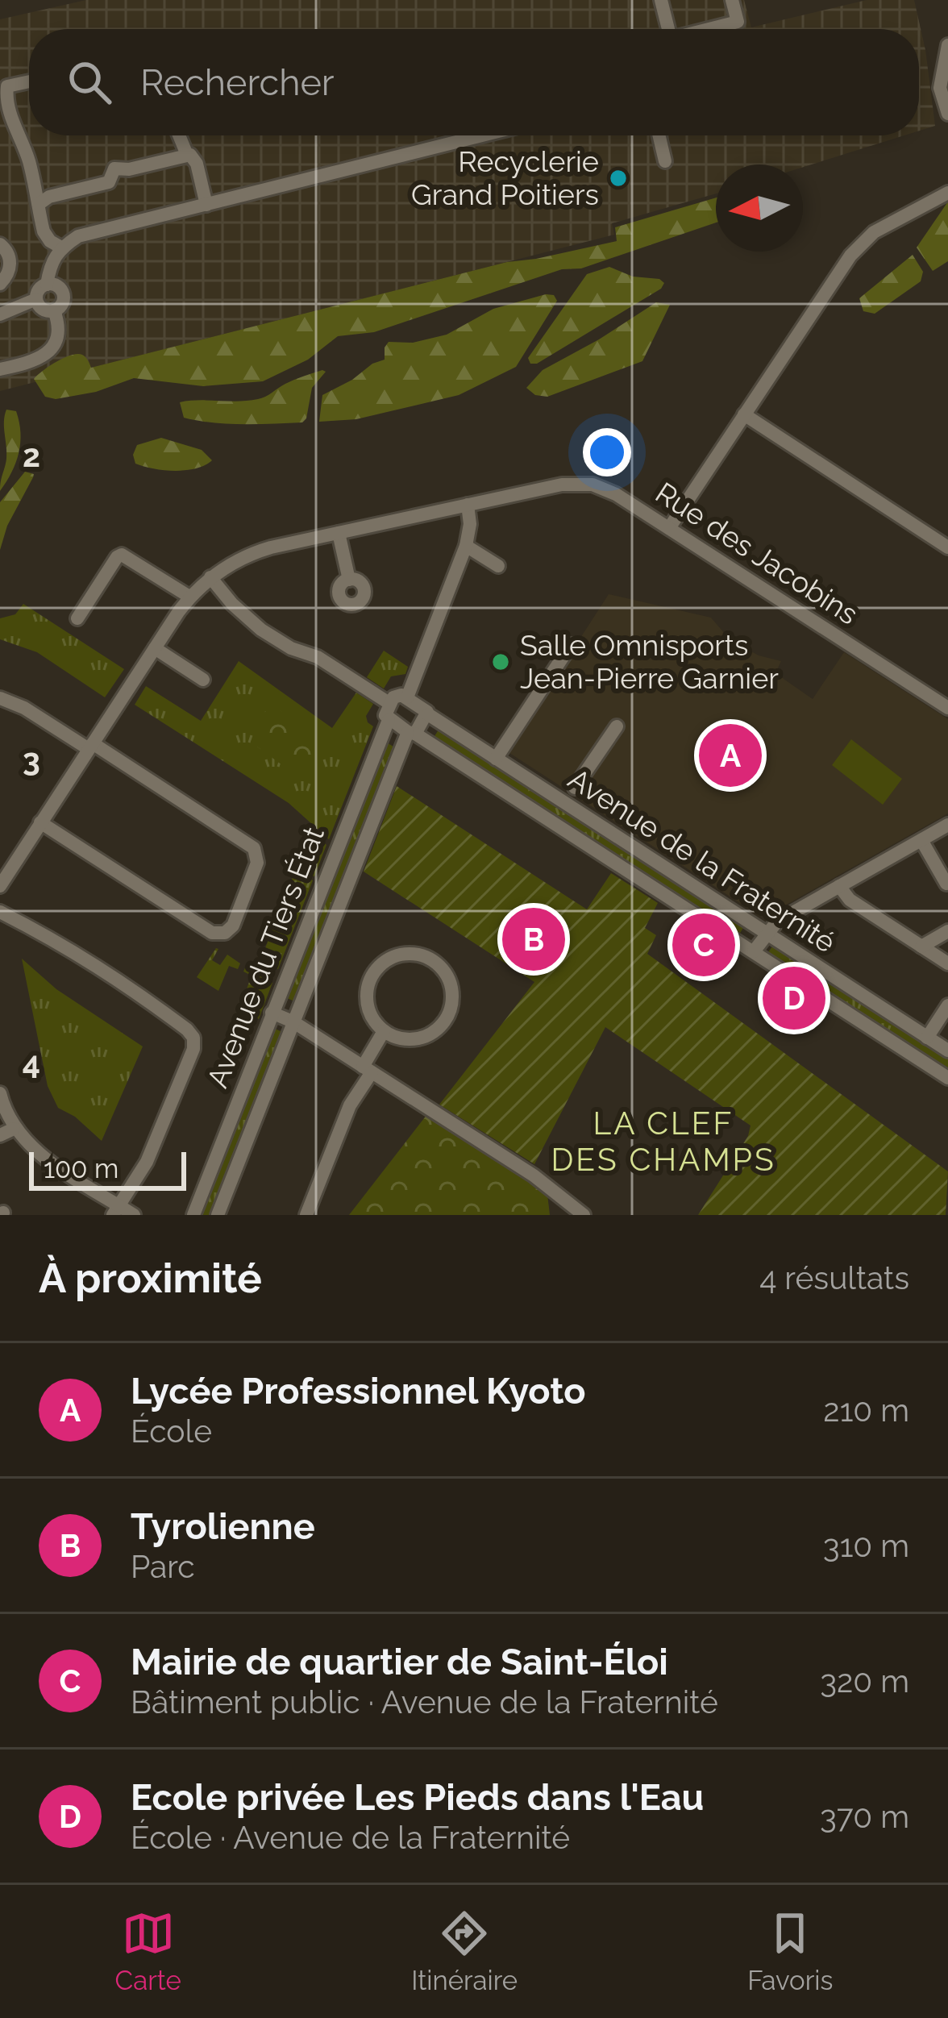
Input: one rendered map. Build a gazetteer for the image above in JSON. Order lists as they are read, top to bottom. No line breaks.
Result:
{"streets":{"street":["Rue des Jacobins","Avenue de la Fraternité","Avenue du Tiers État"]},"crossings":[["Avenue de la Fraternité","Avenue du Tiers État"]],"districts":["LA CLEF DES CHAMPS"],"places":["Recyclerie Grand Poitiers","Salle Omnisports Jean-Pierre Garnier"],"scale_bar":"100 m","north":"left","page":{"search":"Rechercher","pins":["A","B","C","D"],"scale":"100 m","heading":["À proximité","4 résultats"],"list":[{"mark":"A","name":"Lycée Professionnel Kyoto","note":"École","value":"210 m"},{"mark":"B","name":"Tyrolienne","note":"Parc","value":"310 m"},{"mark":"C","name":"Mairie de quartier de Saint-Éloi","note":"Bâtiment public · Avenue de la Fraternité","value":"320 m"},{"mark":"D","name":"Ecole privée Les Pieds dans l'Eau","note":"École · Avenue de la Fraternité","value":"370 m"}],"nav":["Carte","Itinéraire","Favoris"]},"grid":{"rows":["2","3","4"]}}
